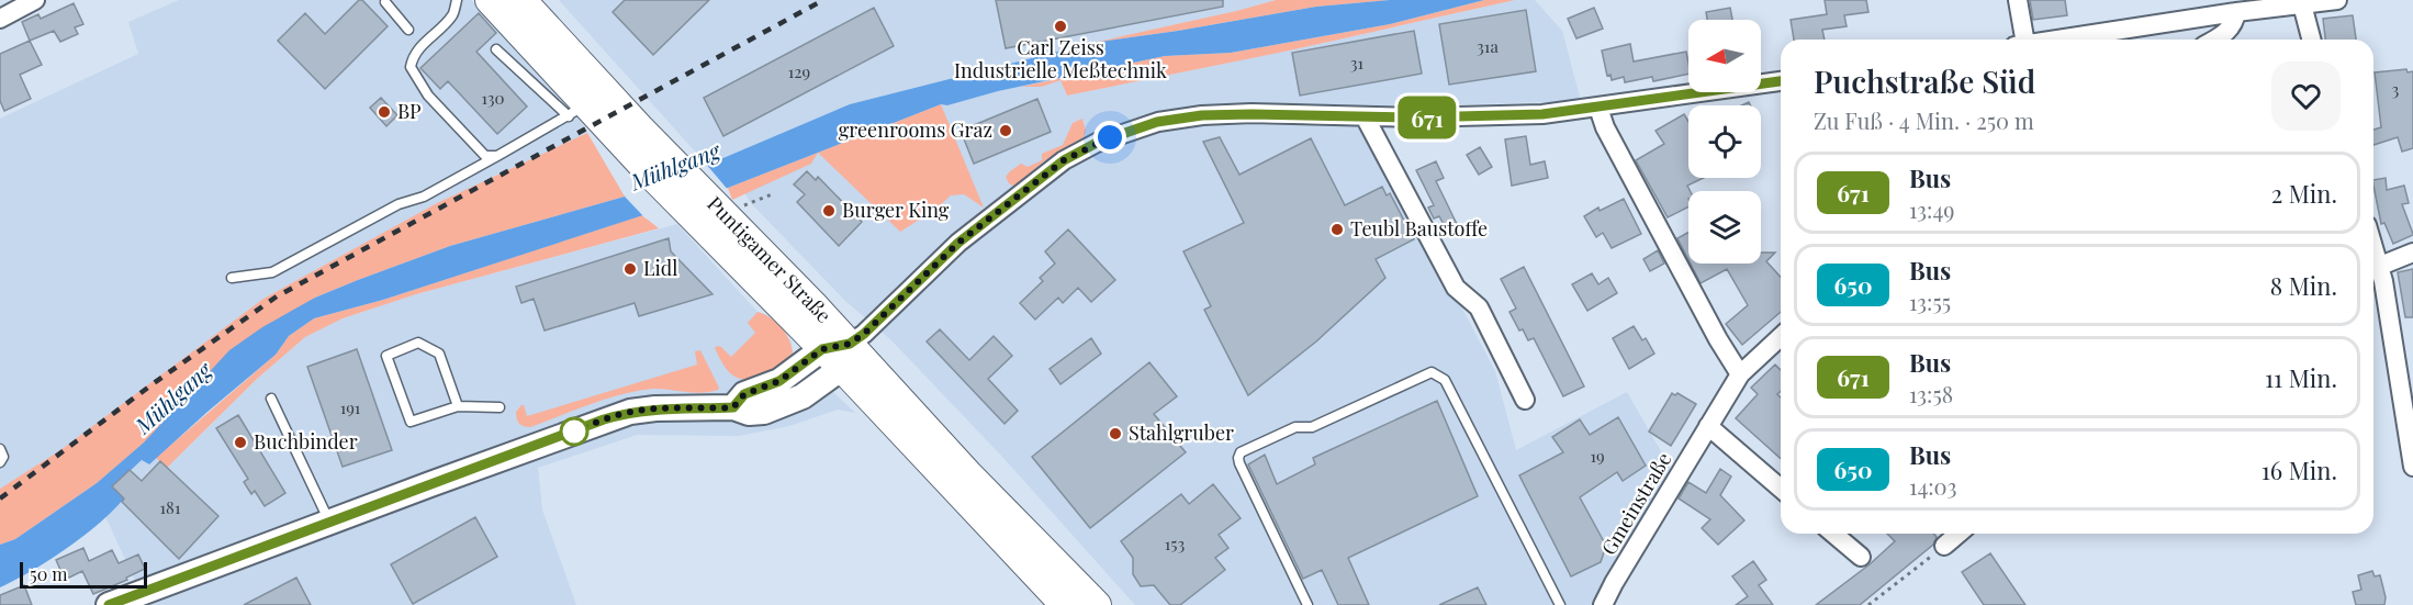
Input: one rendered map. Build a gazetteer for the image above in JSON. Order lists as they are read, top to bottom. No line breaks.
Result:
{"streets":{"main road":["Puntigamer Straße"],"street":["Gmeinstraße"]},"water":["Mühlgang"],"places":["Carl Zeiss Industrielle Meßtechnik","BP","greenrooms Graz","Burger King","Teubl Baustoffe","Lidl","Stahlgruber","Buchbinder"],"lines":["bus line 671"],"house_numbers":["31a","31","129","3","130","191","19","181","153"],"scale_bar":"50 m","north":"left","page":{"on_map":"671","heading":["Puchstraße Süd","Zu Fuß · 4 Min. · 250 m"],"list":[{"mark":"671","name":"Bus","note":"13:49","value":"2 Min."},{"mark":"650","name":"Bus","note":"13:55","value":"8 Min."},{"mark":"671","name":"Bus","note":"13:58","value":"11 Min."},{"mark":"650","name":"Bus","note":"14:03","value":"16 Min."}],"scale":"50 m"}}
